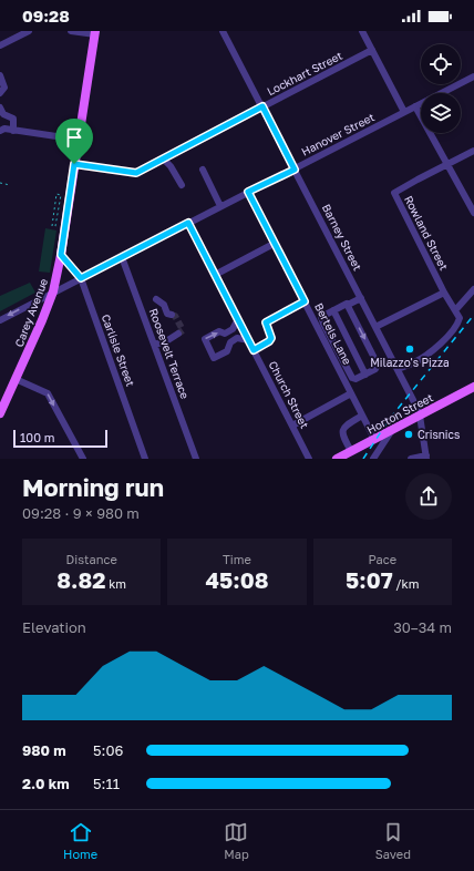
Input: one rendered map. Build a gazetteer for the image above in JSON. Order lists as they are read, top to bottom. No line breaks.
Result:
{"streets":{"main road":["Carey Avenue","Horton Street"],"street":["Lockhart Street","Hanover Street","Rowland Street","Barney Street","Bertels Lane","Carlisle Street","Roosevelt Terrace","Church Street"]},"crossings":[["Lockhart Street","Barney Street"],["Lockhart Street","Carey Avenue"],["Hanover Street","Barney Street"],["Hanover Street","Carey Avenue"],["Hanover Street","Bertels Lane"],["Hanover Street","Carlisle Street"],["Hanover Street","Roosevelt Terrace"],["Hanover Street","Church Street"],["Barney Street","Horton Street"],["Carey Avenue","Carlisle Street"],["Bertels Lane","Horton Street"]],"places":["Milazzo's Pizza","Crisnics"],"scale_bar":"100 m","page":{"status":"09:28","scale":"100 m","heading":["Morning run","09:28 · 9 × 980 m"],"stats":[["Distance","8.82 km"],["Time","45:08"],["Pace","5:07 /km"]],"chart":["Elevation","30–34 m"],"list":[{"name":"980 m","note":"5:06"},{"name":"2.0 km","note":"5:11"}],"tabs":["Home","Map","Saved"]}}
